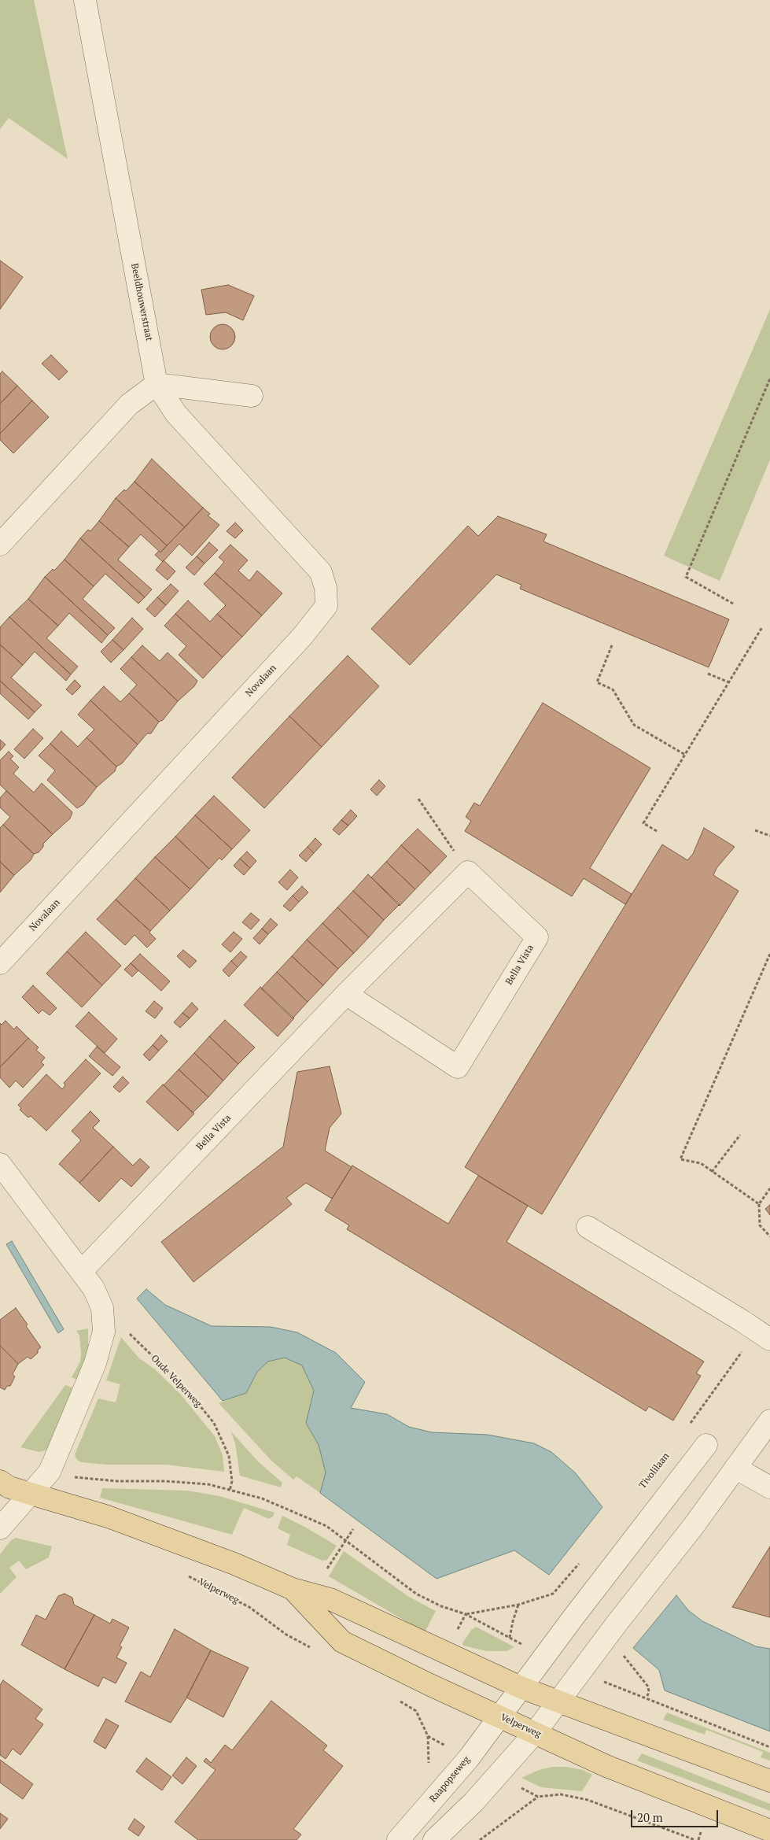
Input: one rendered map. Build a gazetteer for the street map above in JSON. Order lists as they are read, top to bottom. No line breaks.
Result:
{"streets":{"main road":["Velperweg"],"street":["Beeldhouwerstraat","Novalaan","Bella Vista","Raapopseweg"],"path":["Oude Velperweg"]},"crossings":[["Beeldhouwerstraat","Novalaan"],["Velperweg","Raapopseweg"]],"scale_bar":"20 m"}
